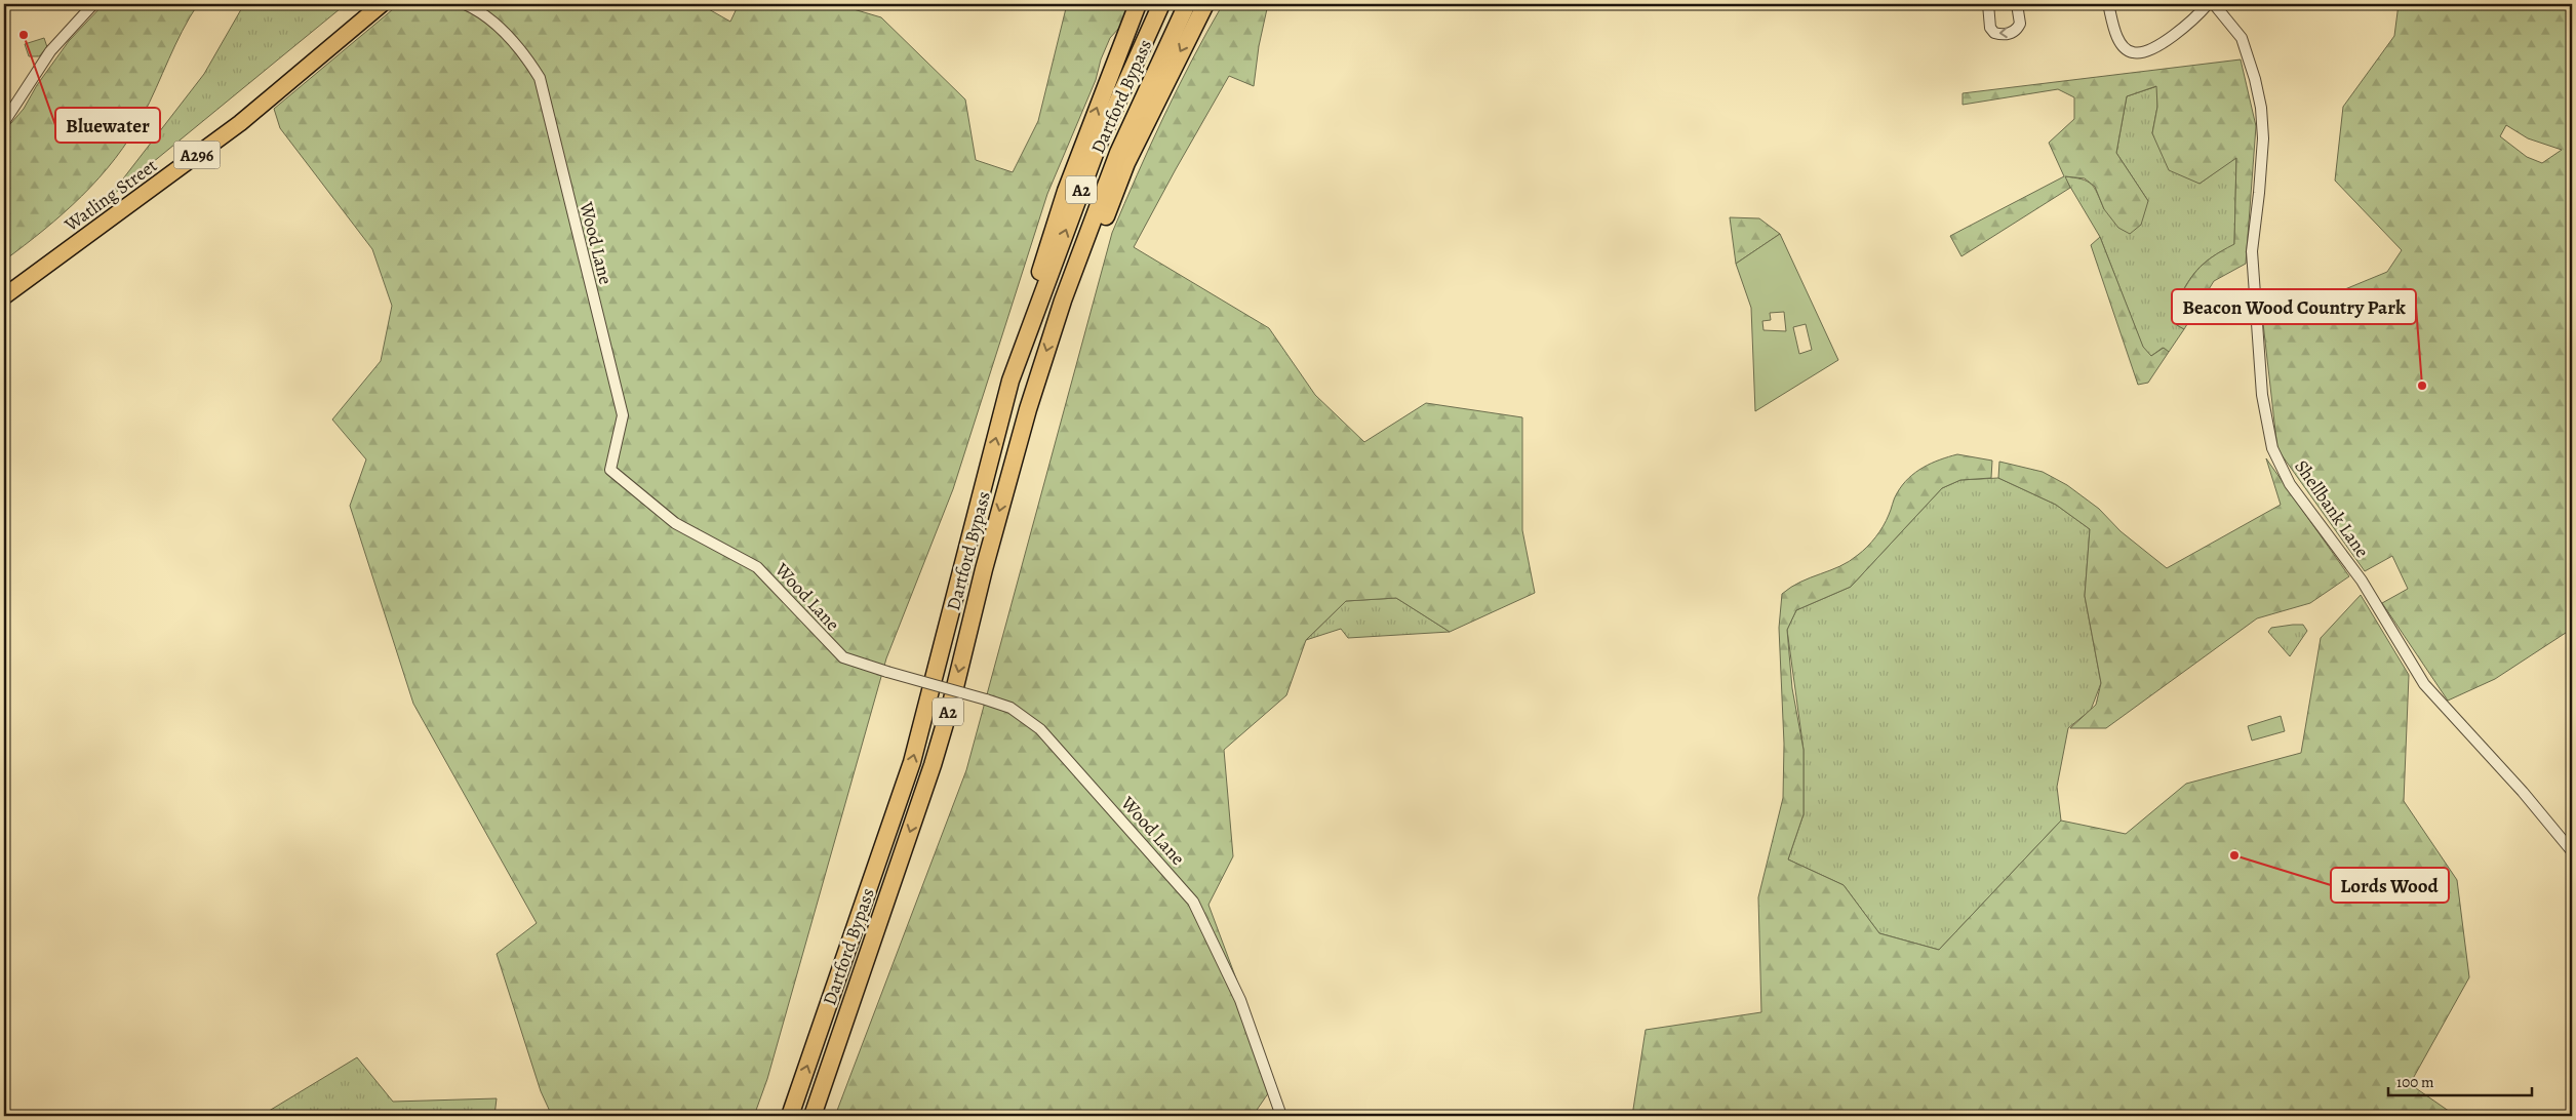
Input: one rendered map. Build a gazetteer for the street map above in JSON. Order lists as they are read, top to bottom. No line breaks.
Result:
{"streets":{"highway":["Dartford Bypass","A2"],"main road":["A296","Watling Street"],"street":["Wood Lane","Shellbank Lane"]},"crossings":[["Dartford Bypass","A2"]],"places":["Bluewater","Beacon Wood Country Park","Lords Wood"],"scale_bar":"100 m"}
